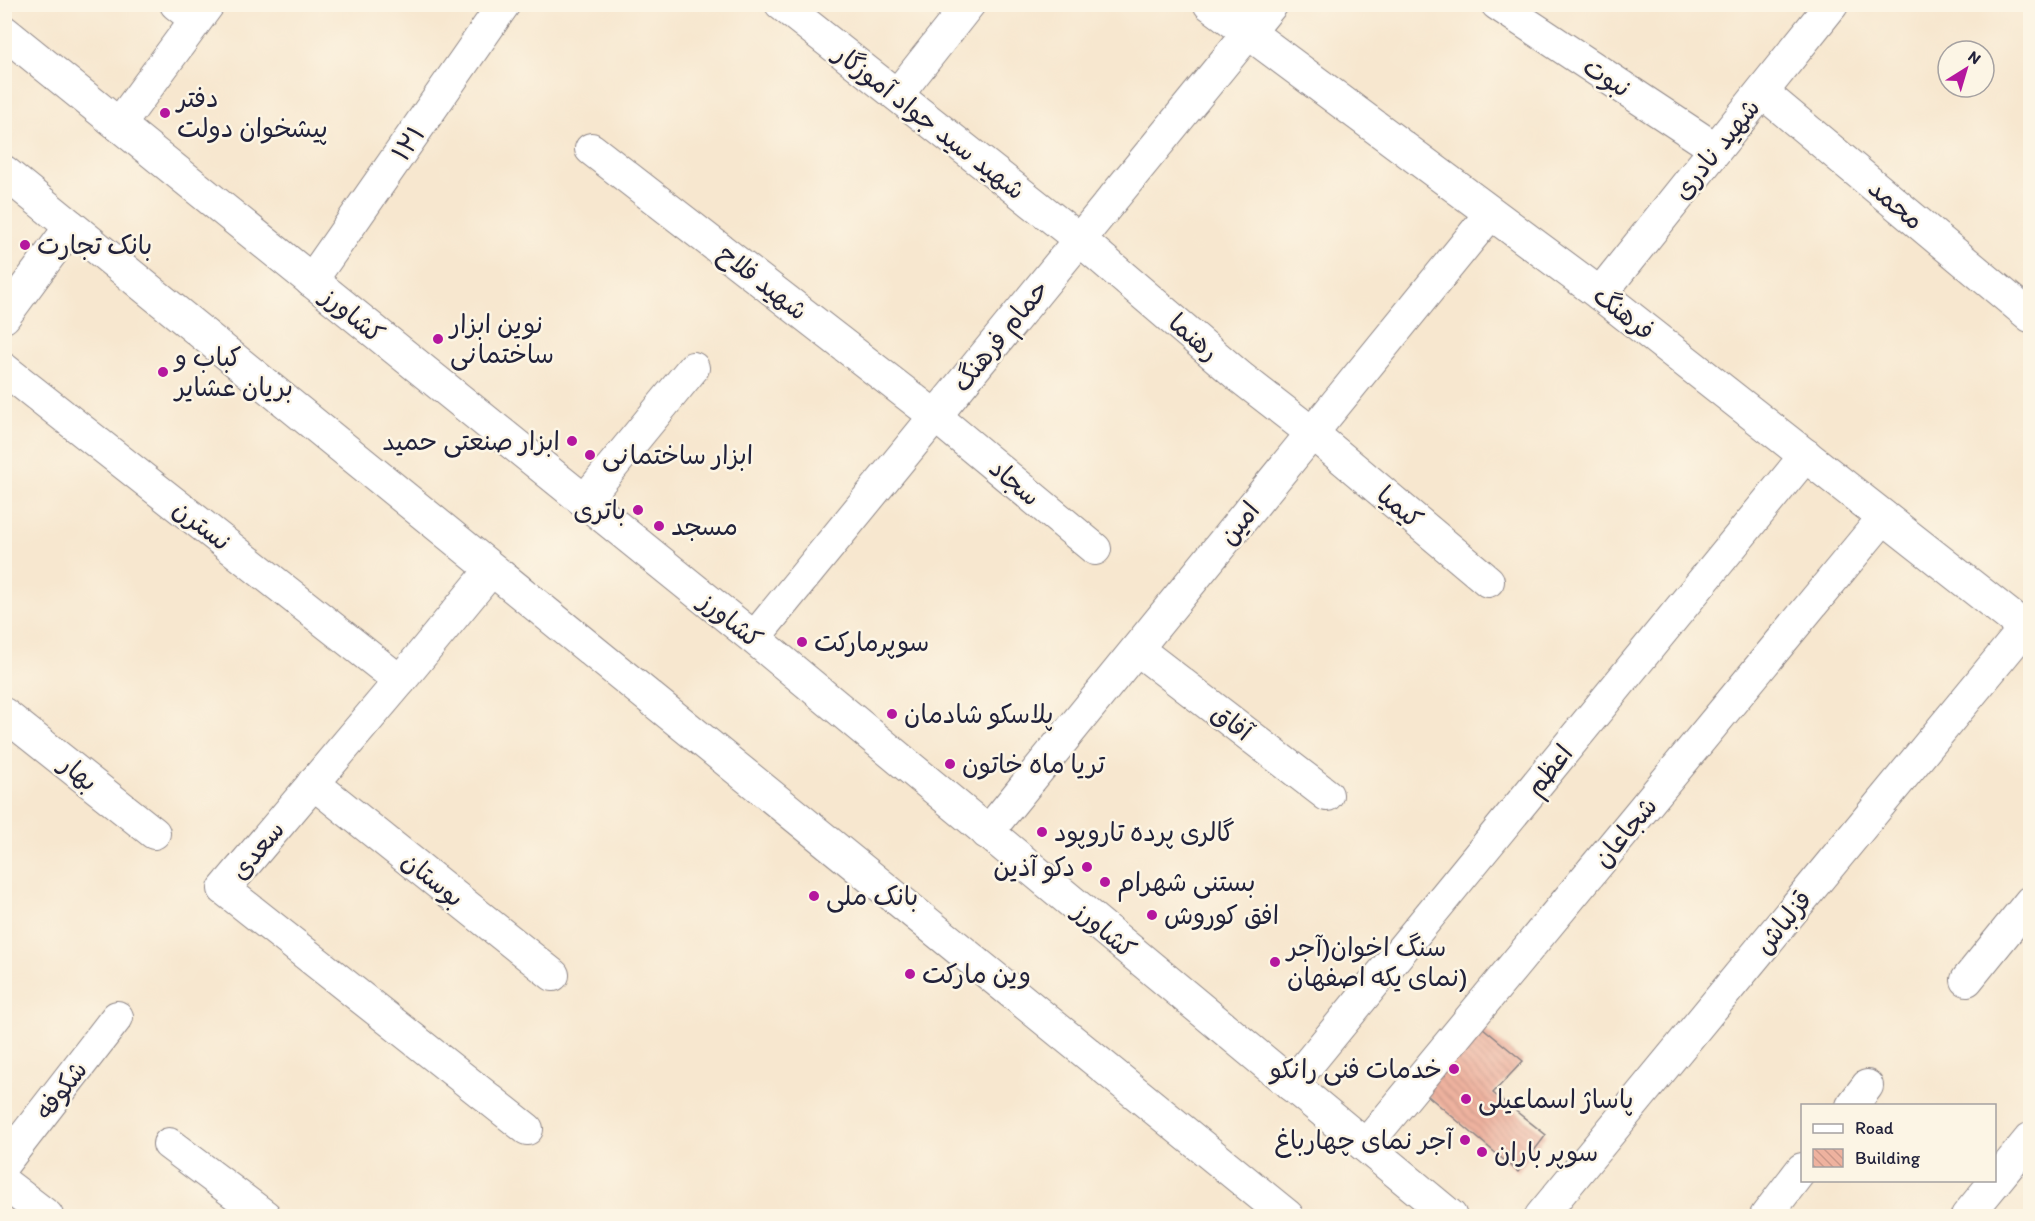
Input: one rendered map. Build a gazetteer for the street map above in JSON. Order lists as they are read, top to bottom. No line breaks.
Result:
{"streets":{"main road":["شهید نادری","فرهنگ","کشاورز"],"street":["نبوت","شهید سید جواد آموزگار","۱۲۱","محمد","شهید فلاح","حمام فرهنگ","رهنما","سجاد","کیمیا","امین","نسترن","آفاق","اعظم","بهار","شجاعان","سعدی","بوستان","قزلباش","شکوفه"]},"crossings":[["نبوت","شهید نادری"],["شهید سید جواد آموزگار","حمام فرهنگ"],["شهید سید جواد آموزگار","رهنما"],["۱۲۱","کشاورز"],["شهید نادری","محمد"],["شهید نادری","فرهنگ"],["شهید فلاح","حمام فرهنگ"],["شهید فلاح","سجاد"],["فرهنگ","حمام فرهنگ"],["فرهنگ","امین"],["فرهنگ","اعظم"],["فرهنگ","شجاعان"],["فرهنگ","قزلباش"],["کشاورز","حمام فرهنگ"],["کشاورز","امین"],["کشاورز","اعظم"],["کشاورز","شجاعان"],["حمام فرهنگ","رهنما"],["حمام فرهنگ","سجاد"],["رهنما","کیمیا"],["رهنما","امین"],["کیمیا","امین"],["امین","آفاق"],["نسترن","سعدی"],["سعدی","بوستان"]],"places":["دفتر پیشخوان دولت","بانک تجارت","نوین ابزار ساختمانی","کباب و بریان عشایر","ابزار صنعتی حمید","ابزار ساختمانی","باتری","مسجد","سوپرمارکت","پلاسکو شادمان","تریا ماه خاتون","گالری پرده تاروپود","دکو آذین","بستنی شهرام","بانک ملی","افق کوروش","سنگ اخوان(آجر نمای یکه اصفهان)","وین مارکت","خدمات فنی رانکو","پاساژ اسماعیلی","آجر نمای چهارباغ","سوپر باران"],"legend":["Road","Building"],"north":"top right"}
